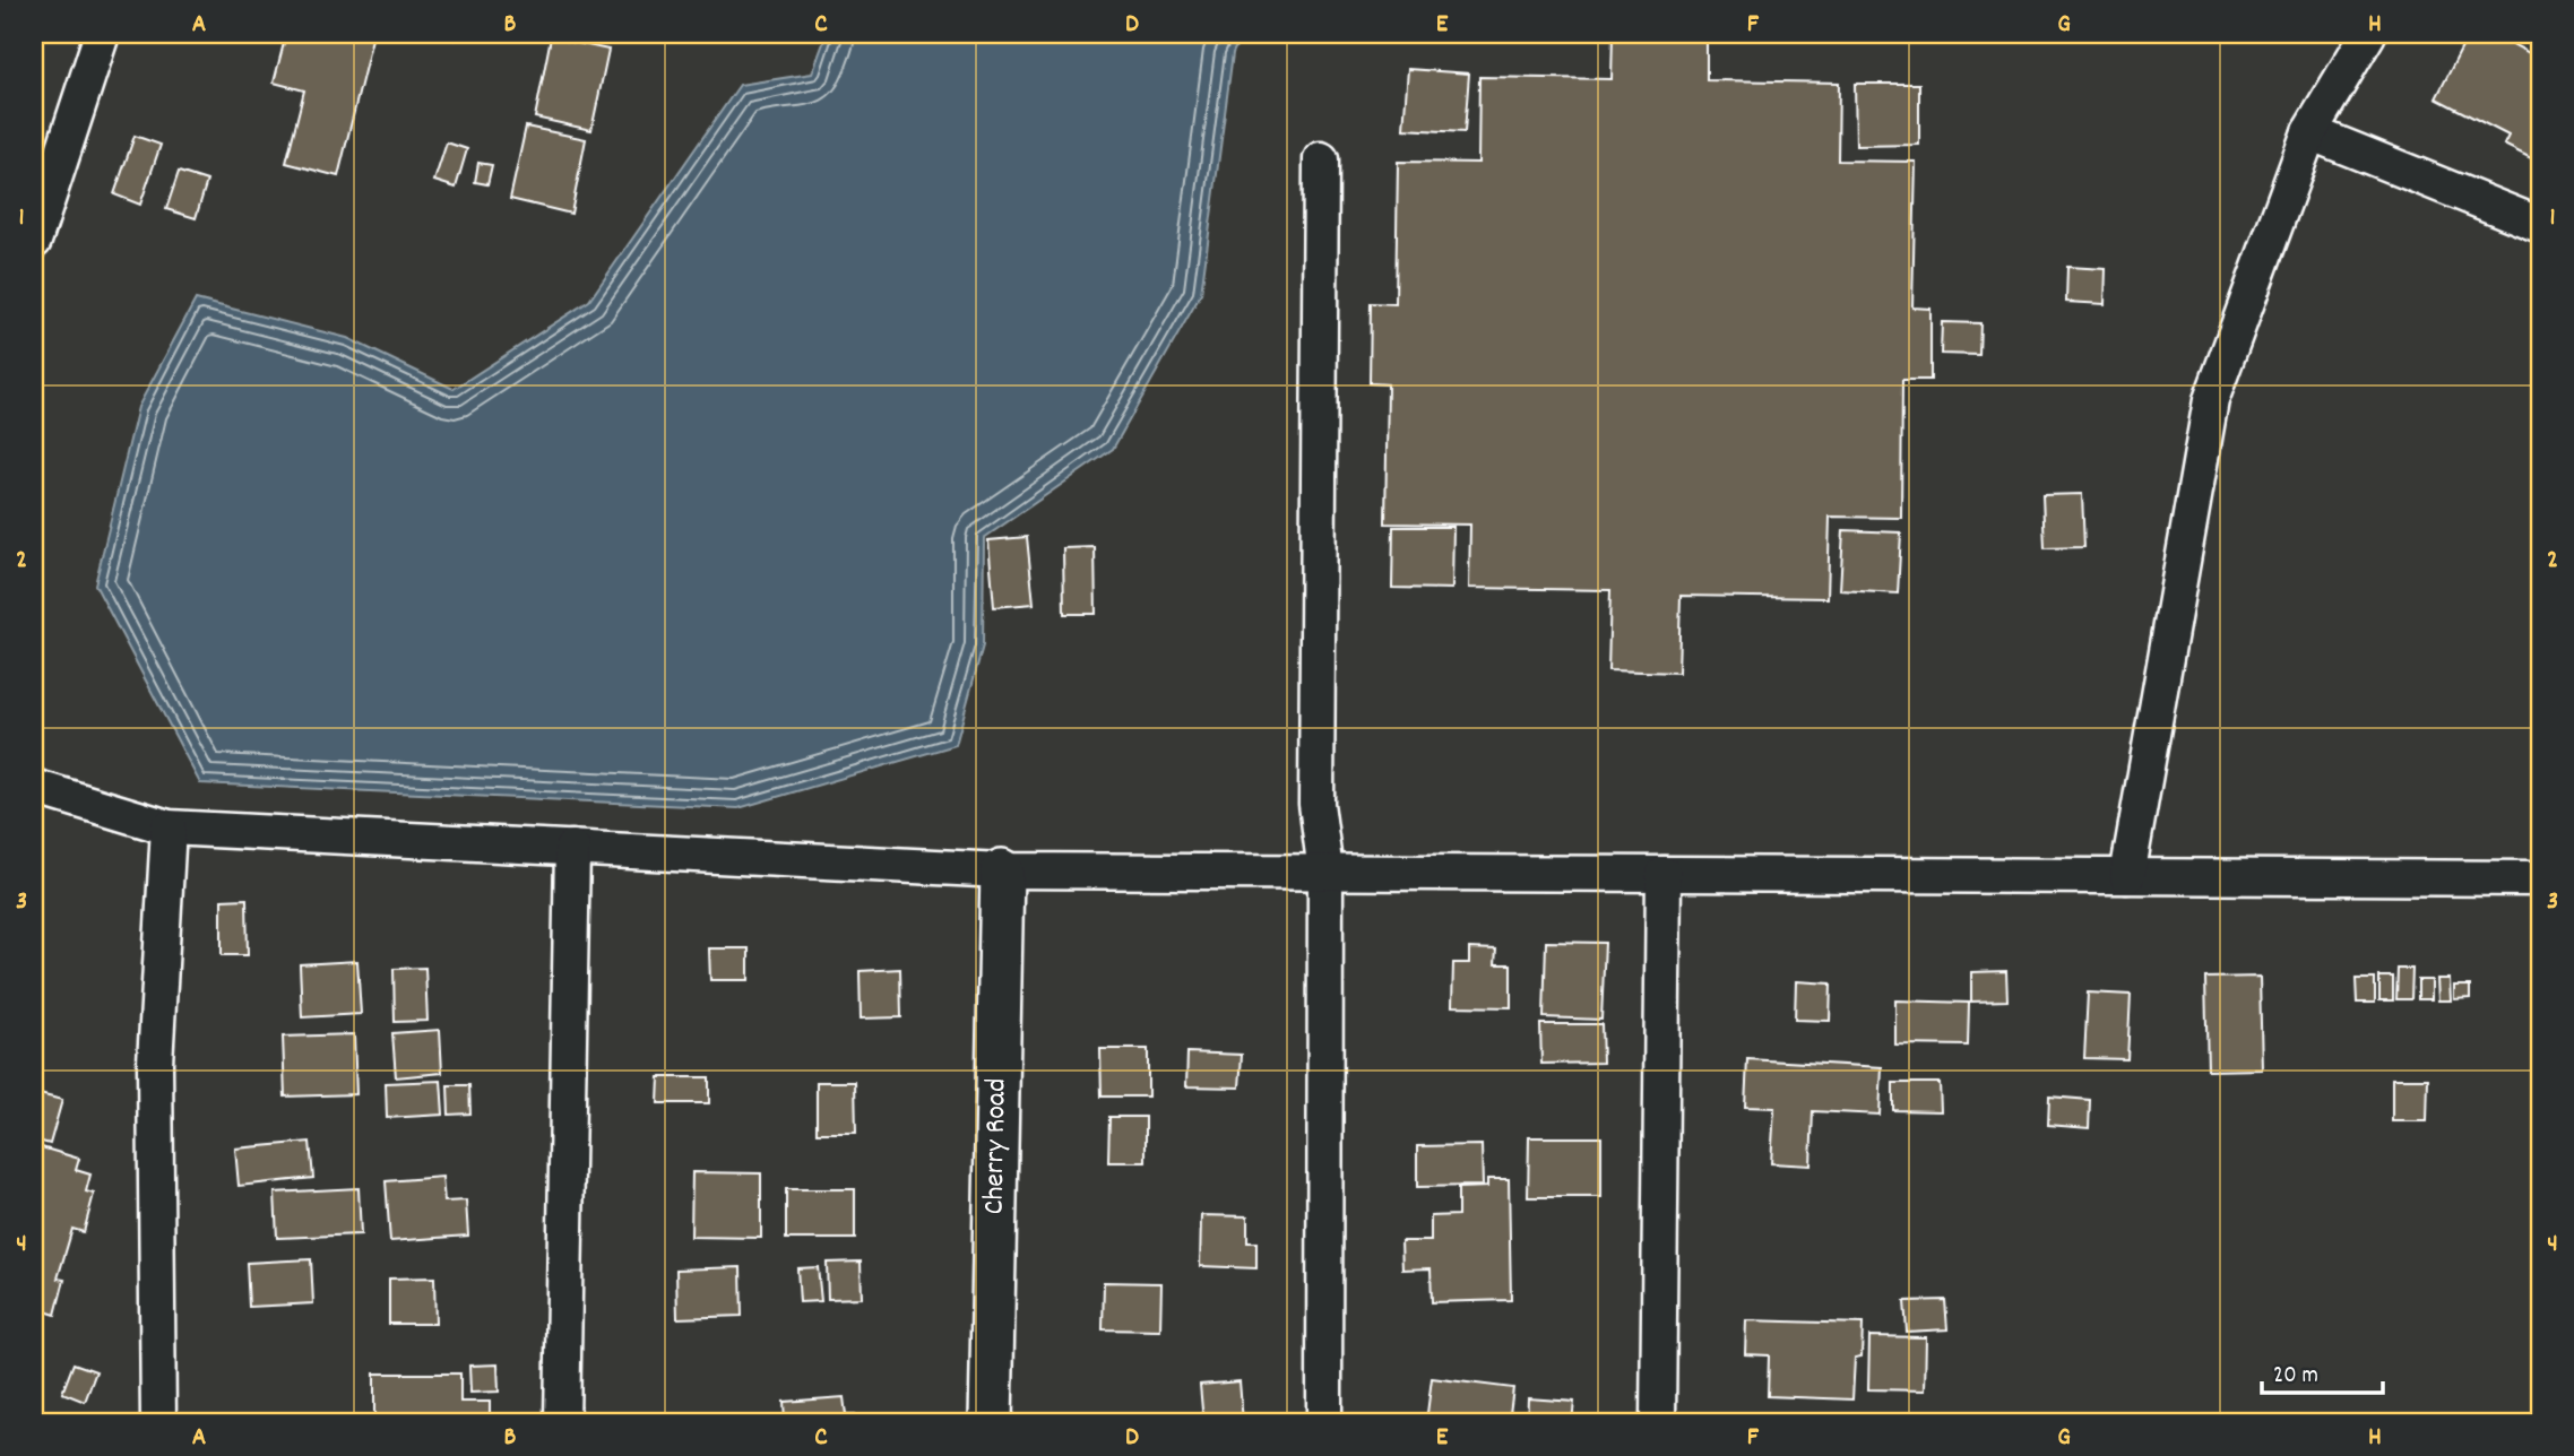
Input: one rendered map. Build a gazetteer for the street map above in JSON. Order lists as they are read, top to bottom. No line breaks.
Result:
{"streets":{"street":["Cherry Road"]},"scale_bar":"20 m","grid":{"columns":["A","B","C","D","E","F","G","H"],"rows":["1","2","3","4"]}}
